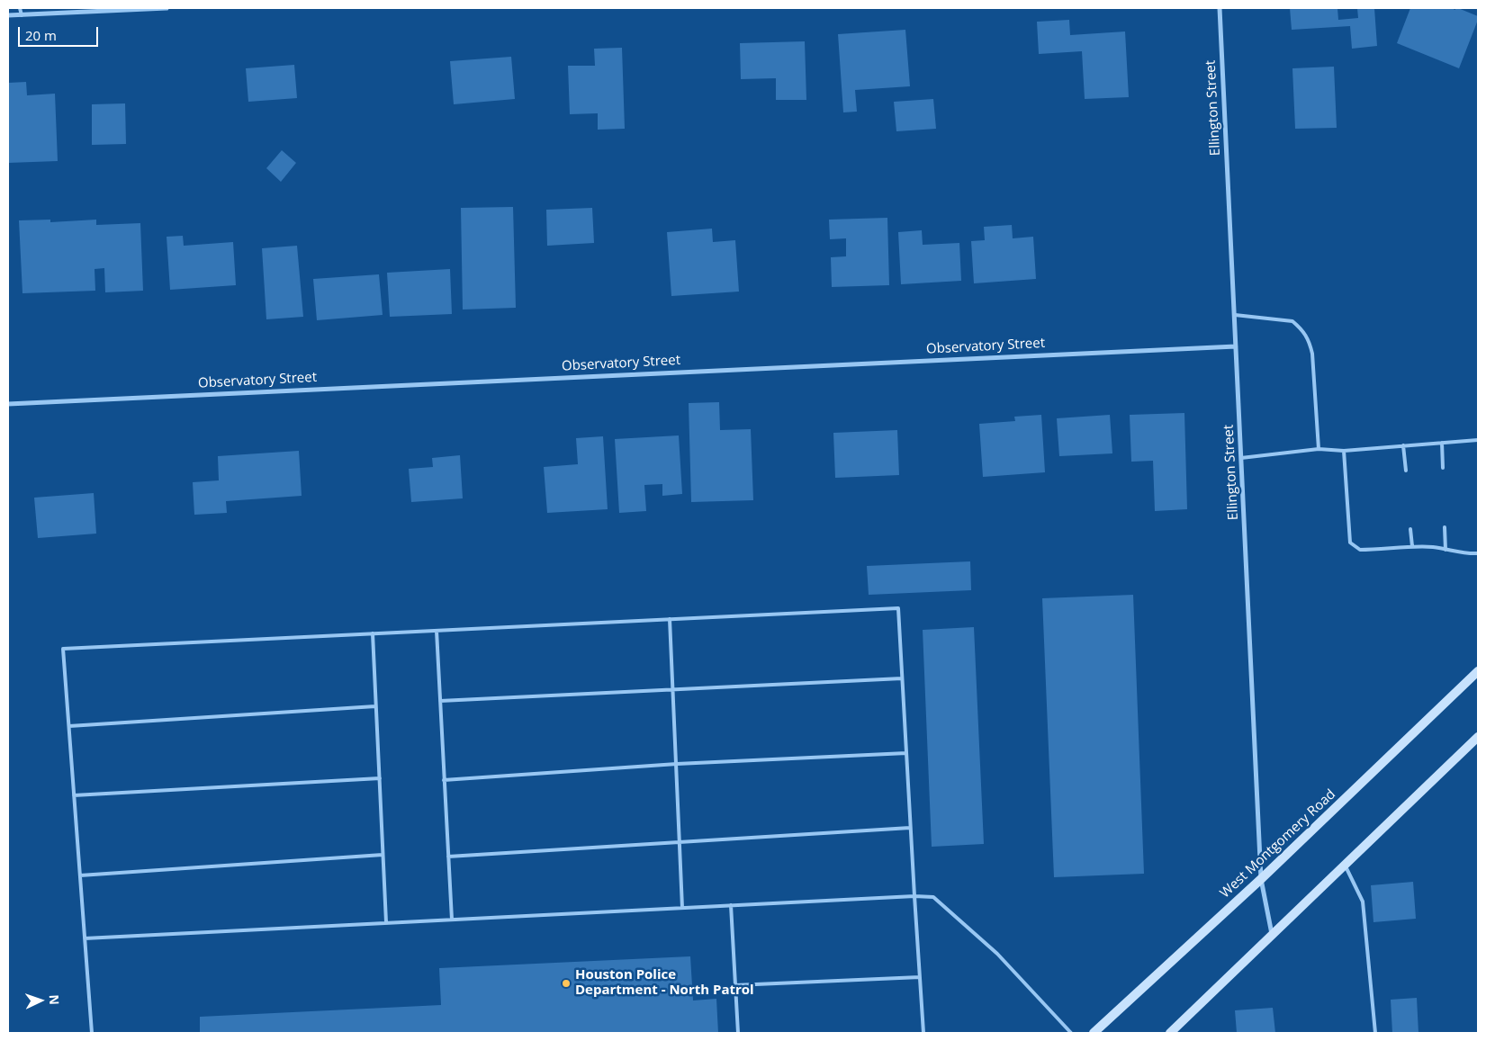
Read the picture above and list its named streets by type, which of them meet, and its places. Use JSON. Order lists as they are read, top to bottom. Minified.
{"streets":{"main road":["West Montgomery Road"],"street":["Ellington Street","Observatory Street"]},"crossings":[["Ellington Street","Observatory Street"],["Ellington Street","West Montgomery Road"]],"places":["Houston Police Department - North Patrol"],"scale_bar":"20 m","north":"right"}
